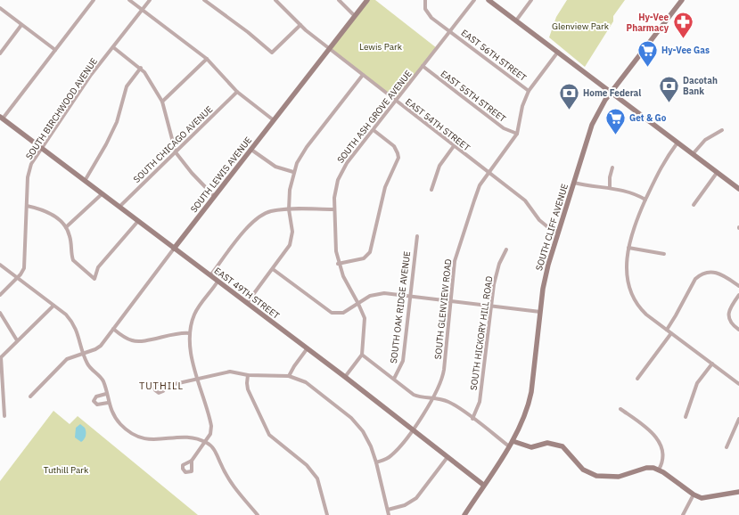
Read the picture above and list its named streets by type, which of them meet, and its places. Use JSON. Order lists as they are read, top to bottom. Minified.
{"streets":{"street":["EAST 56TH STREET","EAST 55TH STREET","SOUTH BIRCHWOOD AVENUE","SOUTH ASH GROVE AVENUE","EAST 54TH STREET","SOUTH CHICAGO AVENUE","SOUTH LEWIS AVENUE","SOUTH CLIFF AVENUE","EAST 49TH STREET","SOUTH OAK RIDGE AVENUE","SOUTH GLENVIEW ROAD","SOUTH HICKORY HILL ROAD"]},"crossings":[["EAST 56TH STREET","SOUTH ASH GROVE AVENUE"],["EAST 56TH STREET","SOUTH GLENVIEW ROAD"],["EAST 55TH STREET","SOUTH ASH GROVE AVENUE"],["EAST 55TH STREET","SOUTH GLENVIEW ROAD"],["SOUTH BIRCHWOOD AVENUE","EAST 49TH STREET"],["SOUTH ASH GROVE AVENUE","EAST 54TH STREET"],["EAST 54TH STREET","SOUTH LEWIS AVENUE"],["EAST 54TH STREET","SOUTH CLIFF AVENUE"],["EAST 54TH STREET","SOUTH GLENVIEW ROAD"],["SOUTH CHICAGO AVENUE","EAST 49TH STREET"],["SOUTH LEWIS AVENUE","EAST 49TH STREET"],["SOUTH CLIFF AVENUE","EAST 49TH STREET"],["EAST 49TH STREET","SOUTH GLENVIEW ROAD"]],"districts":["TUTHILL"],"parks":["Glenview Park","Lewis Park","Tuthill Park"],"places":{"pharmacy":["Hy-Vee Pharmacy"],"supermarket":["Hy-Vee Gas","Get & Go"],"bank":["Dacotah Bank","Home Federal"]}}
